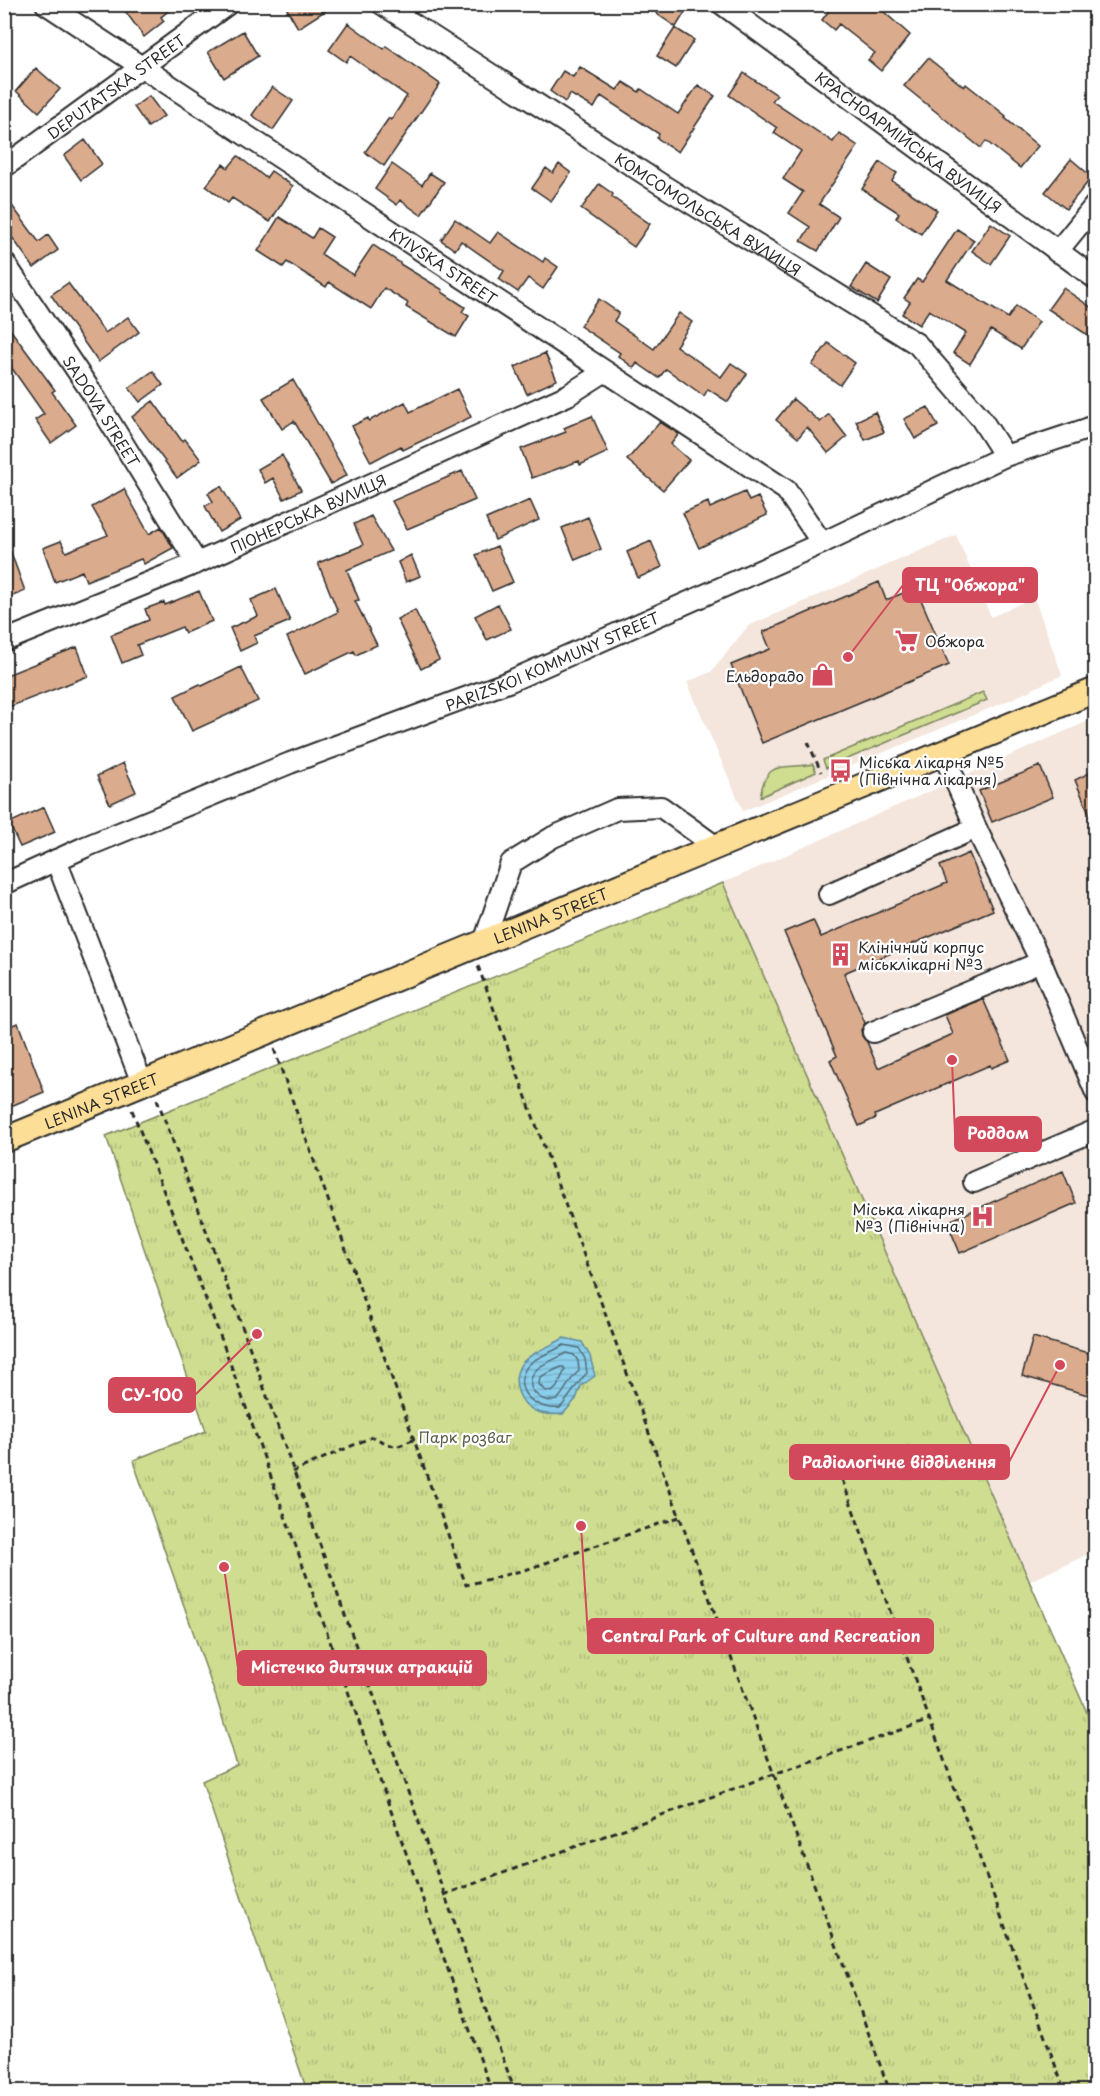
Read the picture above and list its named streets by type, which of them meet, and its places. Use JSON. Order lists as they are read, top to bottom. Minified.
{"streets":{"main road":["LENINA STREET"],"street":["DEPUTATSKA STREET","КРАСНОАРМІЙСЬКА ВУЛИЦЯ","КОМСОМОЛЬСЬКА ВУЛИЦЯ","KYIVSKA STREET","SADOVA STREET","ПІОНЕРСЬКА ВУЛИЦЯ","PARIZSKOI KOMMUNY STREET"]},"crossings":[["DEPUTATSKA STREET","KYIVSKA STREET"],["КОМСОМОЛЬСЬКА ВУЛИЦЯ","PARIZSKOI KOMMUNY STREET"],["KYIVSKA STREET","ПІОНЕРСЬКА ВУЛИЦЯ"],["KYIVSKA STREET","PARIZSKOI KOMMUNY STREET"],["SADOVA STREET","ПІОНЕРСЬКА ВУЛИЦЯ"]],"parks":["Парк розваг"],"places":{"supermarket":["Обжора"],"other":["ТЦ \"Обжора\"","Роддом","СУ-100","Радіологічне відділення","Central Park of Culture and Recreation","Містечко дитячих атракцій"],"shop":["Ельдорадо"],"bus stop":["Міська лікарня №5 (Північна лікарня)"],"building":["Клінічний корпус міськлікарні №3"],"hospital":["Міська лікарня №3 (Північна)"]}}
